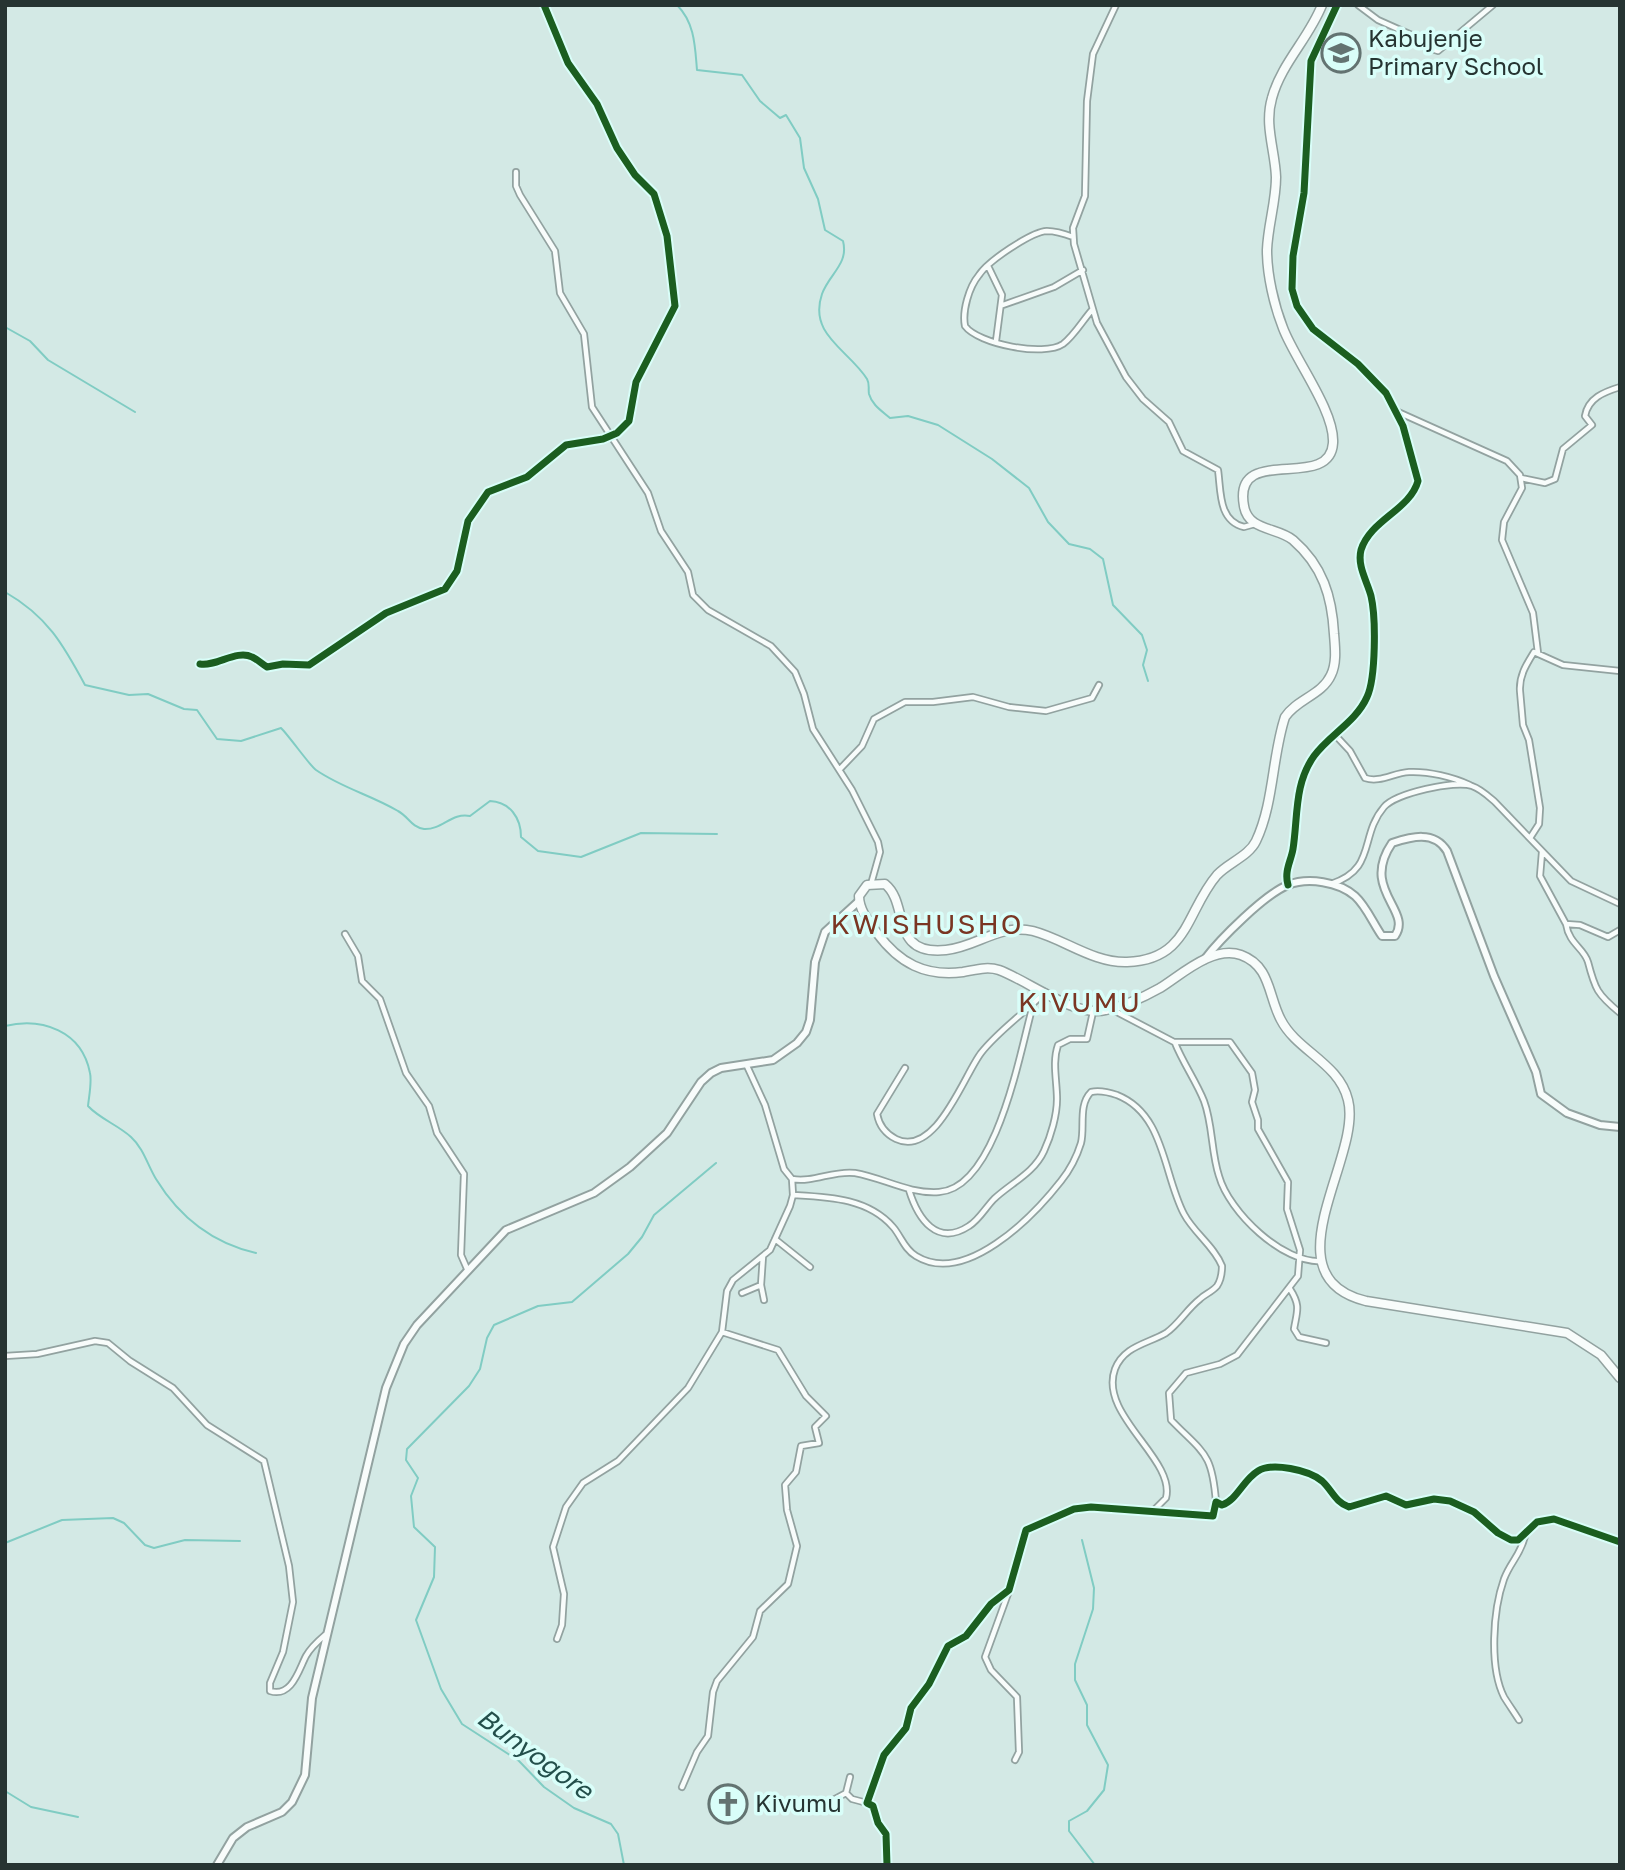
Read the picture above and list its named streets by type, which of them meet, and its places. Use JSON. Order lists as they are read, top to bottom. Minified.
{"districts":["KWISHUSHO","KIVUMU"],"water":["Bunyogore"],"places":{"school or university":["Kabujenje Primary School"],"church":["Kivumu"]}}
